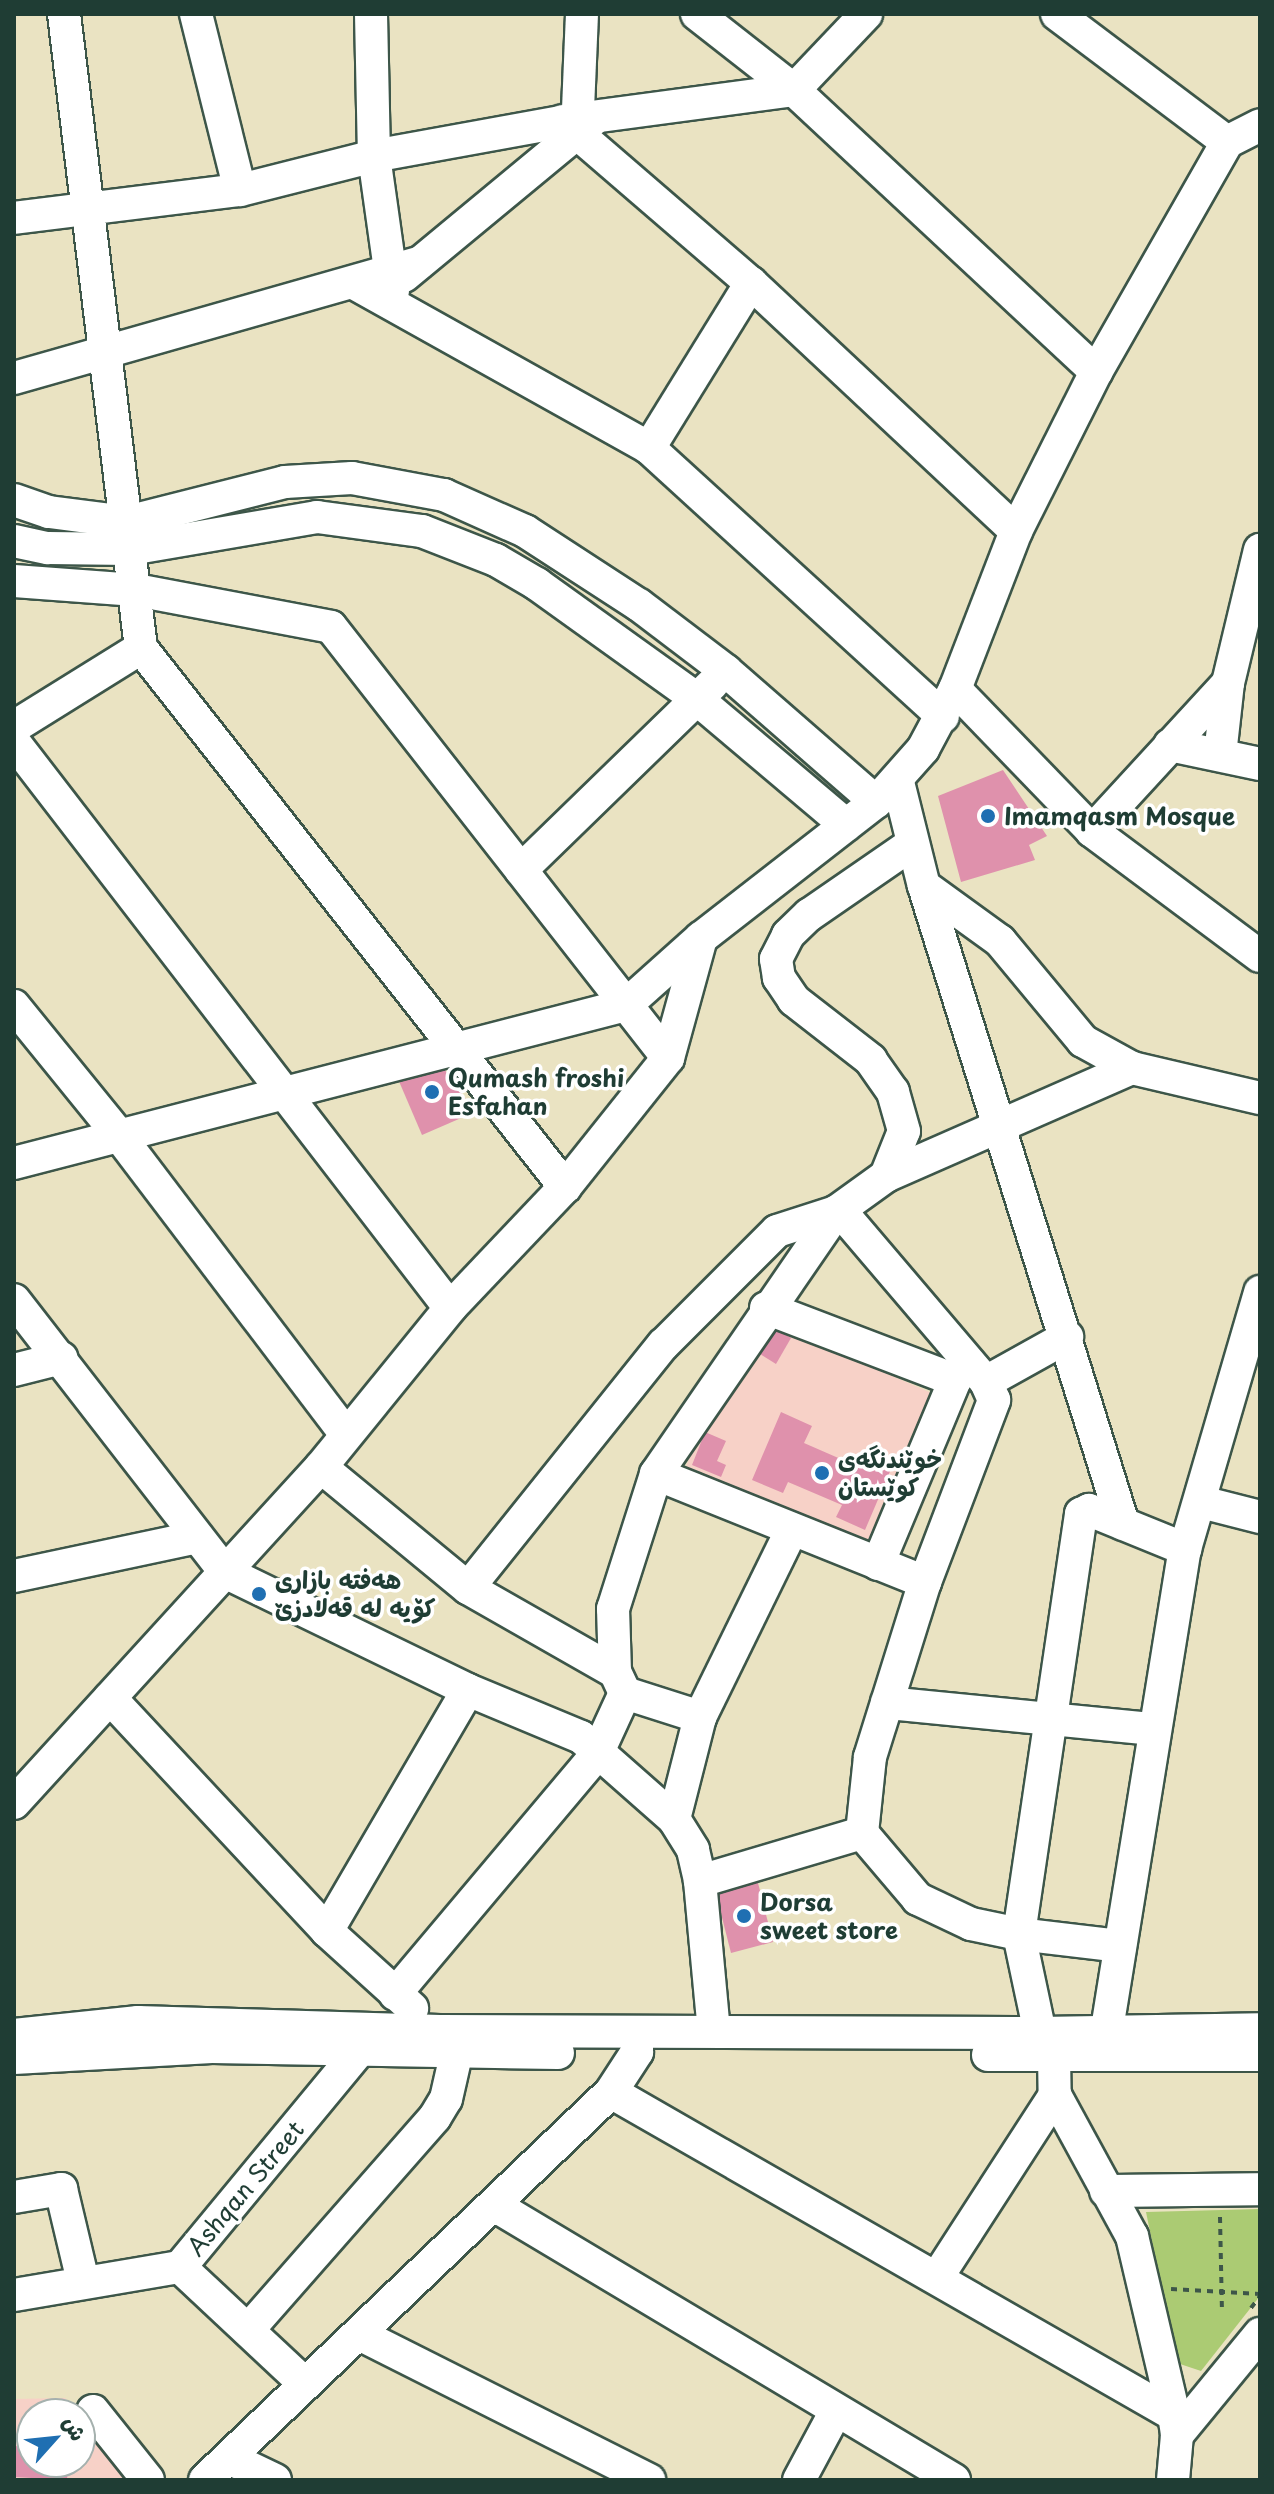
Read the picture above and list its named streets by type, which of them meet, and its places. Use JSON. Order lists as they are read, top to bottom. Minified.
{"streets":{"street":["Ashqan Street"]},"places":["Imamqasm Mosque","Qumash froshi Esfahan","خوێندنگەی کوێستان","هەفتە بازاری کۆیە لە قەلادزێ","Dorsa sweet store"],"north":"top right"}
